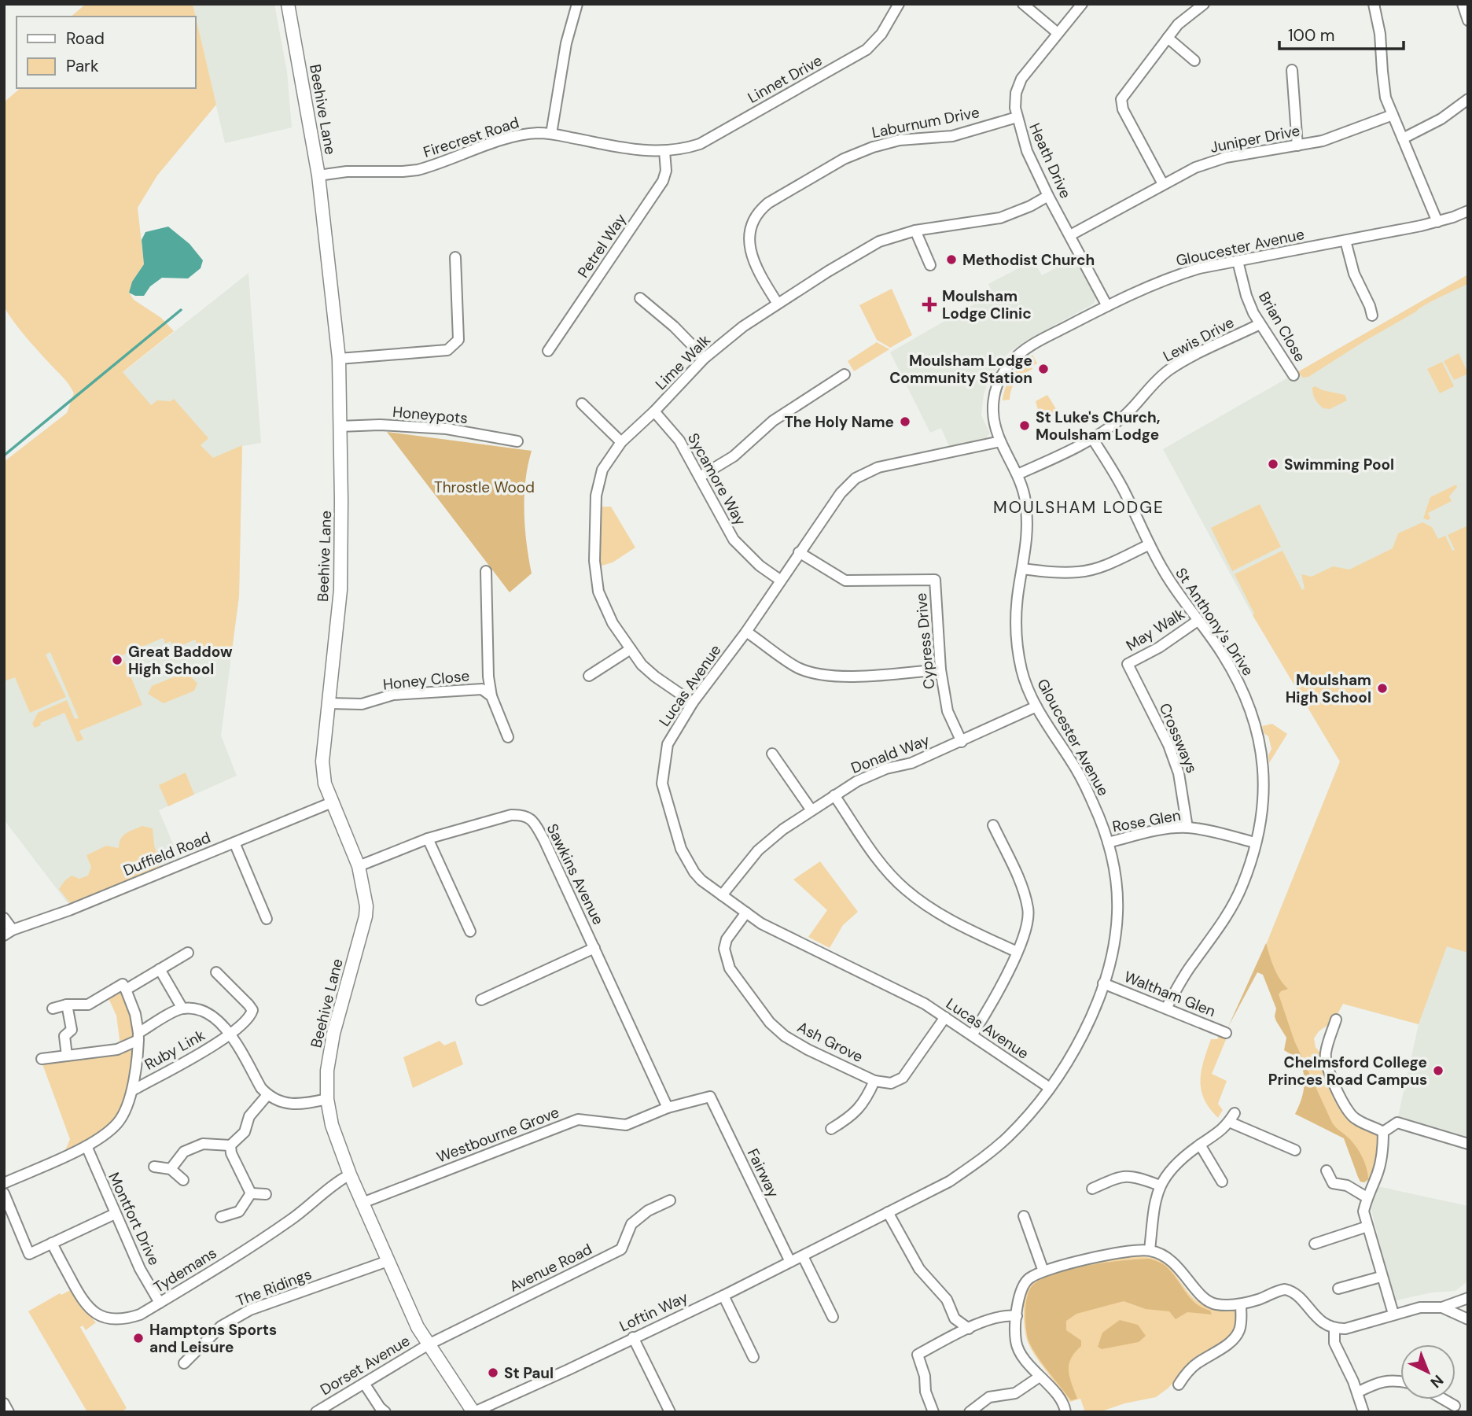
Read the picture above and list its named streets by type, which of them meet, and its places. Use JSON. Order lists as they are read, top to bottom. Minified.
{"streets":{"main road":["Beehive Lane"],"street":["Linnet Drive","Laburnum Drive","Firecrest Road","Juniper Drive","Heath Drive","Petrel Way","Gloucester Avenue","Brian Close","Lewis Drive","Lime Walk","Honeypots","Sycamore Way","St Anthony's Drive","May Walk","Cypress Drive","Honey Close","Lucas Avenue","Crossways","Donald Way","Rose Glen","Duffield Road","Sawkins Avenue","Waltham Glen","Ash Grove","Ruby Link","Westbourne Grove","Fairway","Montfort Drive","Avenue Road","Tydemans","The Ridings","Loftin Way","Dorset Avenue"]},"crossings":[["Linnet Drive","Firecrest Road"],["Linnet Drive","Petrel Way"],["Beehive Lane","Firecrest Road"],["Beehive Lane","Honeypots"],["Beehive Lane","Honey Close"],["Beehive Lane","Duffield Road"],["Beehive Lane","Sawkins Avenue"],["Beehive Lane","Westbourne Grove"],["Beehive Lane","Avenue Road"],["Beehive Lane","Tydemans"],["Beehive Lane","The Ridings"],["Beehive Lane","Loftin Way"],["Beehive Lane","Dorset Avenue"],["Laburnum Drive","Heath Drive"],["Laburnum Drive","Lime Walk"],["Firecrest Road","Petrel Way"],["Juniper Drive","Heath Drive"],["Heath Drive","Gloucester Avenue"],["Heath Drive","Lime Walk"],["Gloucester Avenue","Brian Close"],["Gloucester Avenue","Lewis Drive"],["Gloucester Avenue","Lucas Avenue"],["Gloucester Avenue","Donald Way"],["Gloucester Avenue","Rose Glen"],["Gloucester Avenue","Waltham Glen"],["Gloucester Avenue","Loftin Way"],["Brian Close","Lewis Drive"],["Lewis Drive","St Anthony's Drive"],["Lime Walk","Sycamore Way"],["Lime Walk","Lucas Avenue"],["Sycamore Way","Lucas Avenue"],["St Anthony's Drive","May Walk"],["St Anthony's Drive","Rose Glen"],["St Anthony's Drive","Waltham Glen"],["May Walk","Crossways"],["Cypress Drive","Lucas Avenue"],["Cypress Drive","Donald Way"],["Lucas Avenue","Donald Way"],["Lucas Avenue","Ash Grove"],["Crossways","Rose Glen"],["Sawkins Avenue","Westbourne Grove"],["Westbourne Grove","Fairway"],["Fairway","Loftin Way"],["Montfort Drive","Tydemans"],["Avenue Road","Dorset Avenue"]],"districts":["MOULSHAM LODGE"],"parks":["Throstle Wood"],"places":{"other":["Methodist Church","Moulsham Lodge Community Station","The Holy Name","St Luke's Church, Moulsham Lodge","Swimming Pool","Great Baddow High School","Moulsham High School","Chelmsford College Princes Road Campus","Hamptons Sports and Leisure","St Paul"],"health":["Moulsham Lodge Clinic"]},"legend":["Road","Park"],"scale_bar":"100 m","north":"bottom right"}
